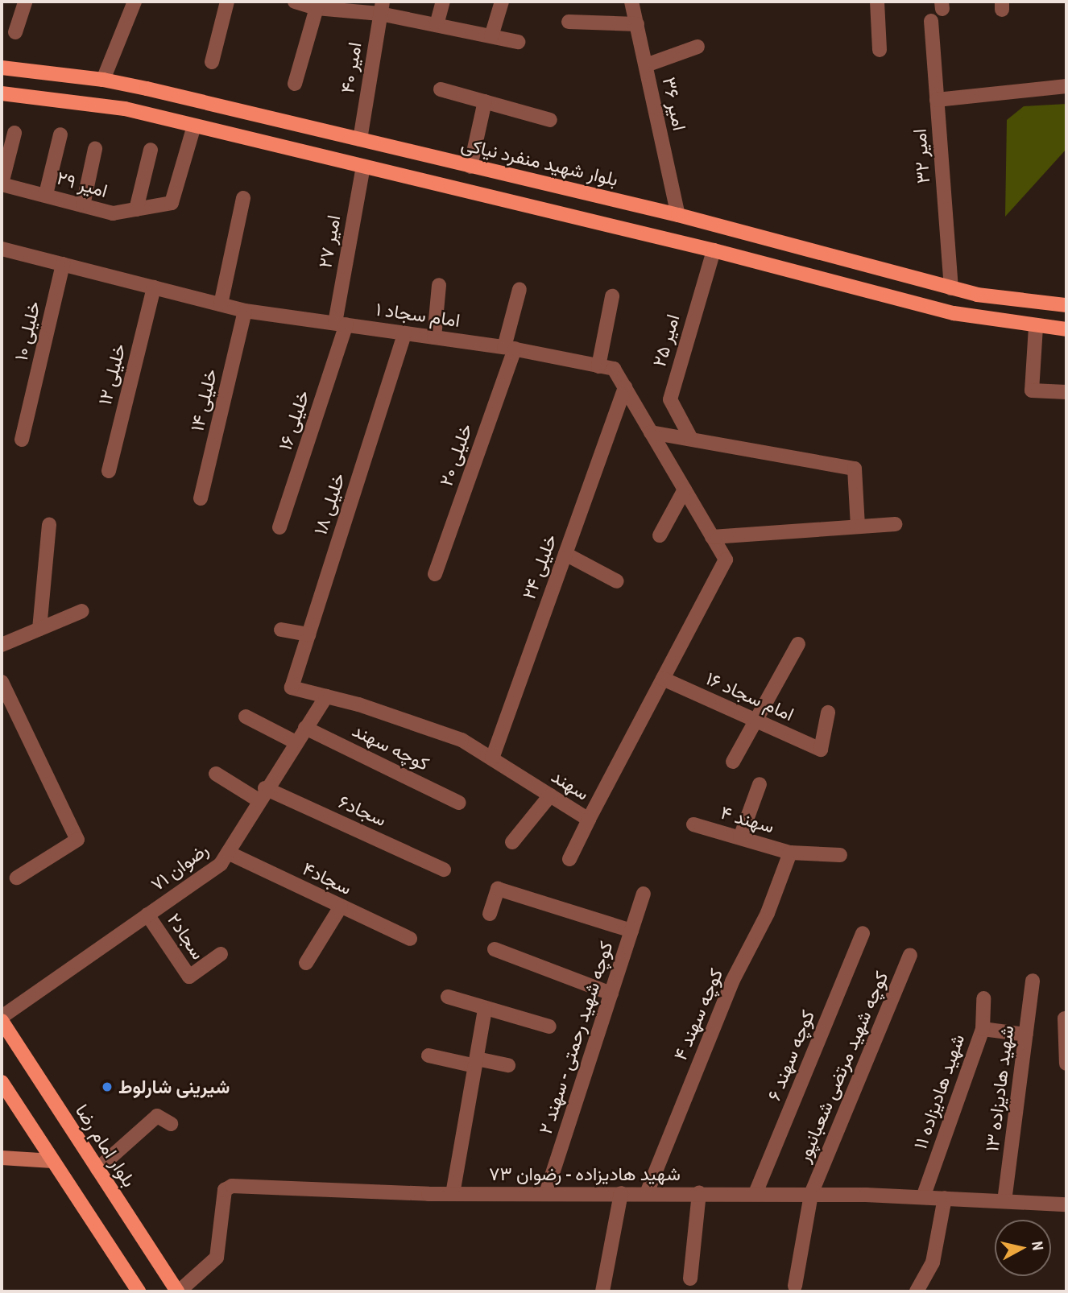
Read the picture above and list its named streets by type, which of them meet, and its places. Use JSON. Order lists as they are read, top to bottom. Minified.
{"streets":{"main road":["بلوار شهید منفرد نیاکی","بلوار امام رضا"],"street":["امیر ۴۰","امیر ۳۶","امیر ۳۲","امیر ۲۹","امیر ۲۷","امام سجاد ۱","خلیلی ۱۰","امیر ۲۵","خلیلی ۱۲","خلیلی ۱۴","خلیلی ۱۶","خلیلی ۲۰","خلیلی ۱۸","خلیلی ۲۴","امام سجاد ۱۶","كوچه سهند","سهند","سجاد۶","سهند ۴","رضوان ۷۱","سجاد۴","سجاد۲","کوچه سهند ۴","کوچه شهید رحمتی - سهند ۲","کوچه سهند ۶","کوچه شهید مرتضی شعبانپور","شهید هادیزاده ۱۳","شهید هادیزاده ۱۱","شهید هادیزاده - رضوان ۷۳"]},"crossings":[["امیر ۴۰","بلوار شهید منفرد نیاکی"],["امیر ۳۶","بلوار شهید منفرد نیاکی"],["امیر ۳۲","بلوار شهید منفرد نیاکی"],["امیر ۲۷","امام سجاد ۱"],["امیر ۲۷","خلیلی ۱۶"],["امام سجاد ۱","خلیلی ۱۰"],["امام سجاد ۱","خلیلی ۱۲"],["امام سجاد ۱","خلیلی ۱۴"],["امام سجاد ۱","خلیلی ۱۶"],["امام سجاد ۱","خلیلی ۲۰"],["امام سجاد ۱","خلیلی ۱۸"],["امام سجاد ۱","خلیلی ۲۴"],["امام سجاد ۱","سهند"],["خلیلی ۱۸","سهند"],["خلیلی ۲۴","سهند"],["امام سجاد ۱۶","سهند"],["كوچه سهند","رضوان ۷۱"],["سهند","رضوان ۷۱"],["سجاد۶","رضوان ۷۱"],["سهند ۴","کوچه سهند ۴"],["رضوان ۷۱","سجاد۴"],["رضوان ۷۱","سجاد۲"],["کوچه سهند ۴","شهید هادیزاده - رضوان ۷۳"],["کوچه شهید رحمتی - سهند ۲","شهید هادیزاده - رضوان ۷۳"],["کوچه سهند ۶","شهید هادیزاده - رضوان ۷۳"],["کوچه شهید مرتضی شعبانپور","شهید هادیزاده - رضوان ۷۳"],["شهید هادیزاده ۱۳","شهید هادیزاده - رضوان ۷۳"],["شهید هادیزاده ۱۱","شهید هادیزاده - رضوان ۷۳"],["بلوار امام رضا","شهید هادیزاده - رضوان ۷۳"]],"places":["شیرینی شارلوط"],"north":"right"}
